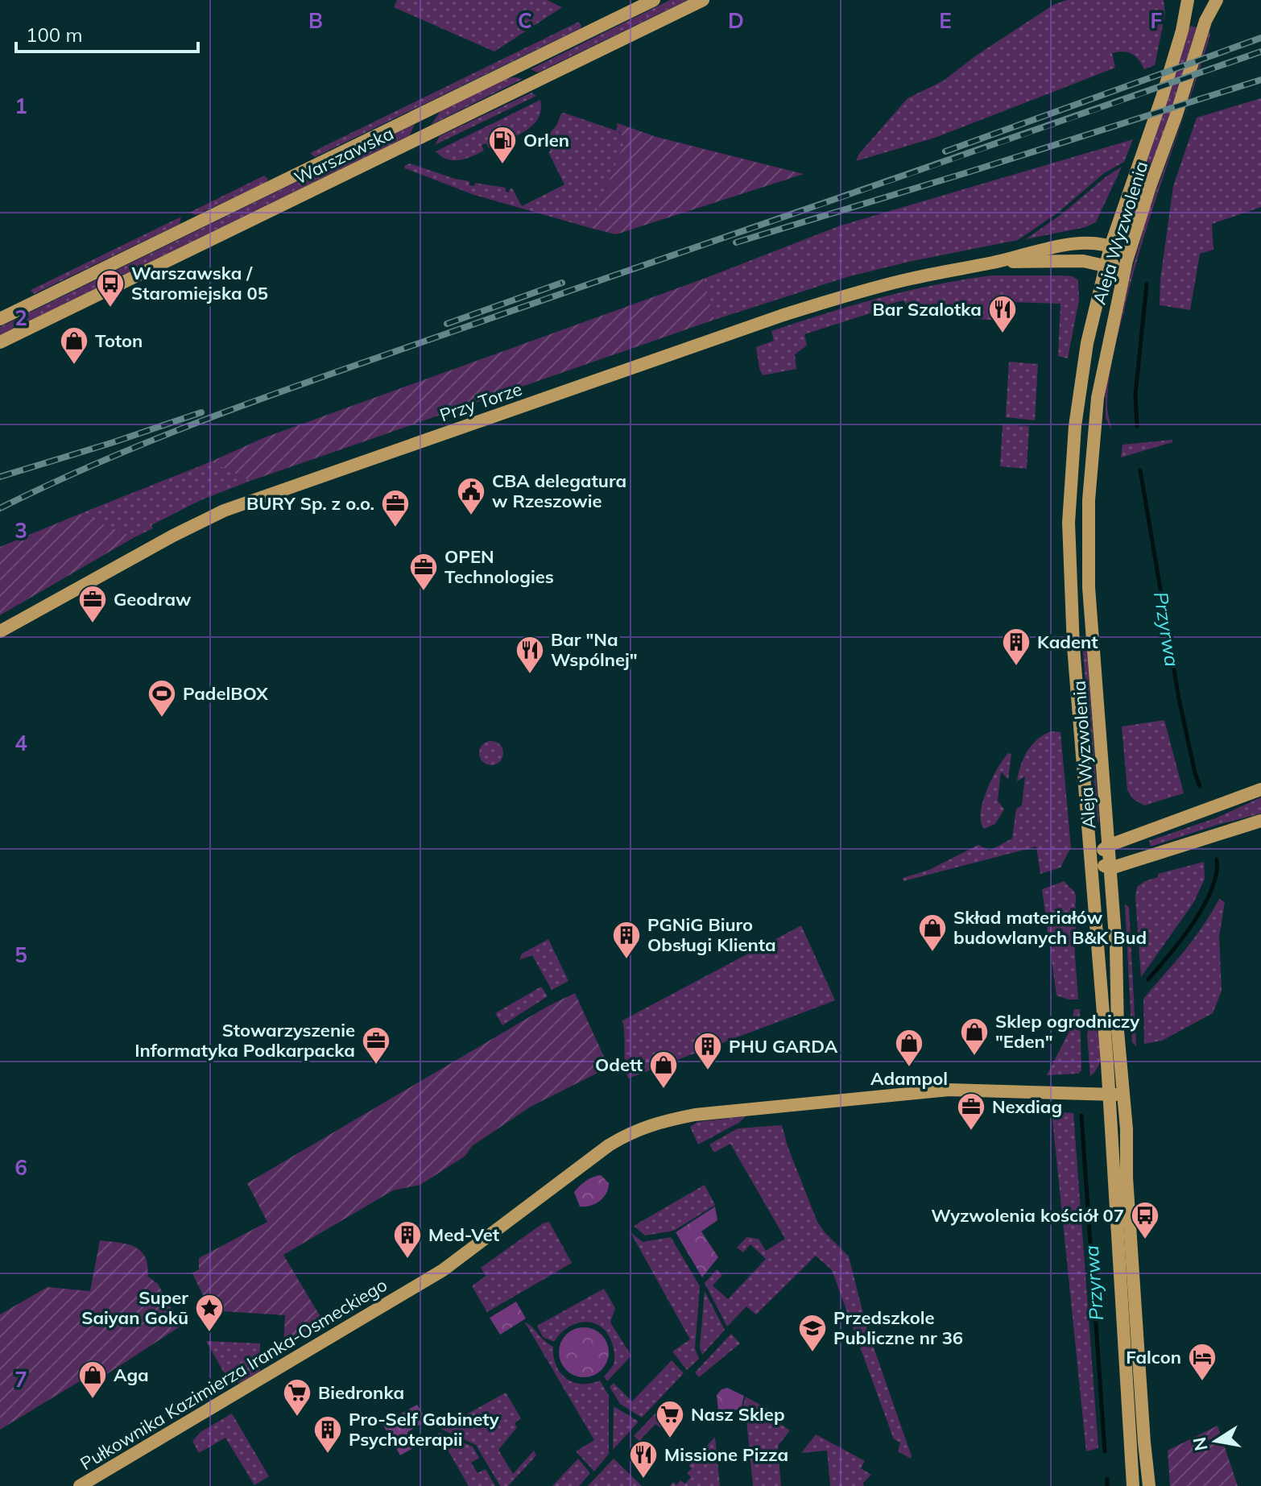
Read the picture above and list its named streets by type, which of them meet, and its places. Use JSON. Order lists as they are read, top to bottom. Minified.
{"streets":{"main road":["Warszawska","Aleja Wyzwolenia","Przy Torze","Pułkownika Kazimierza Iranka-Osmeckiego"]},"crossings":[["Aleja Wyzwolenia","Przy Torze"],["Aleja Wyzwolenia","Pułkownika Kazimierza Iranka-Osmeckiego"]],"water":["Przyrwa"],"places":{"fuel station":["Orlen"],"bus stop":["Warszawska / Staromiejska 05","Wyzwolenia kościół 07"],"restaurant":["Bar Szalotka","Bar \"Na Wspólnej\"","Missione Pizza"],"shop":["Toton","Skład materiałów budowlanych B&K Bud","Sklep ogrodniczy \"Eden\"","Adampol","Odett","Aga"],"public building":["CBA delegatura w Rzeszowie"],"office":["BURY Sp. z o.o.","OPEN Technologies","Geodraw","Stowarzyszenie Informatyka Podkarpacka","Nexdiag"],"building":["Kadent","PGNiG Biuro Obsługi Klienta","PHU GARDA","Med-Vet","Pro-Self Gabinety Psychoterapii"],"sports":["PadelBOX"],"place":["Super Saiyan Gokū"],"school or university":["Przedszkole Publiczne nr 36"],"hotel":["Falcon"],"supermarket":["Biedronka","Nasz Sklep"]},"scale_bar":"100 m","north":"left","grid":{"columns":["B","C","D","E","F"],"rows":["1","2","3","4","5","6","7"]}}
